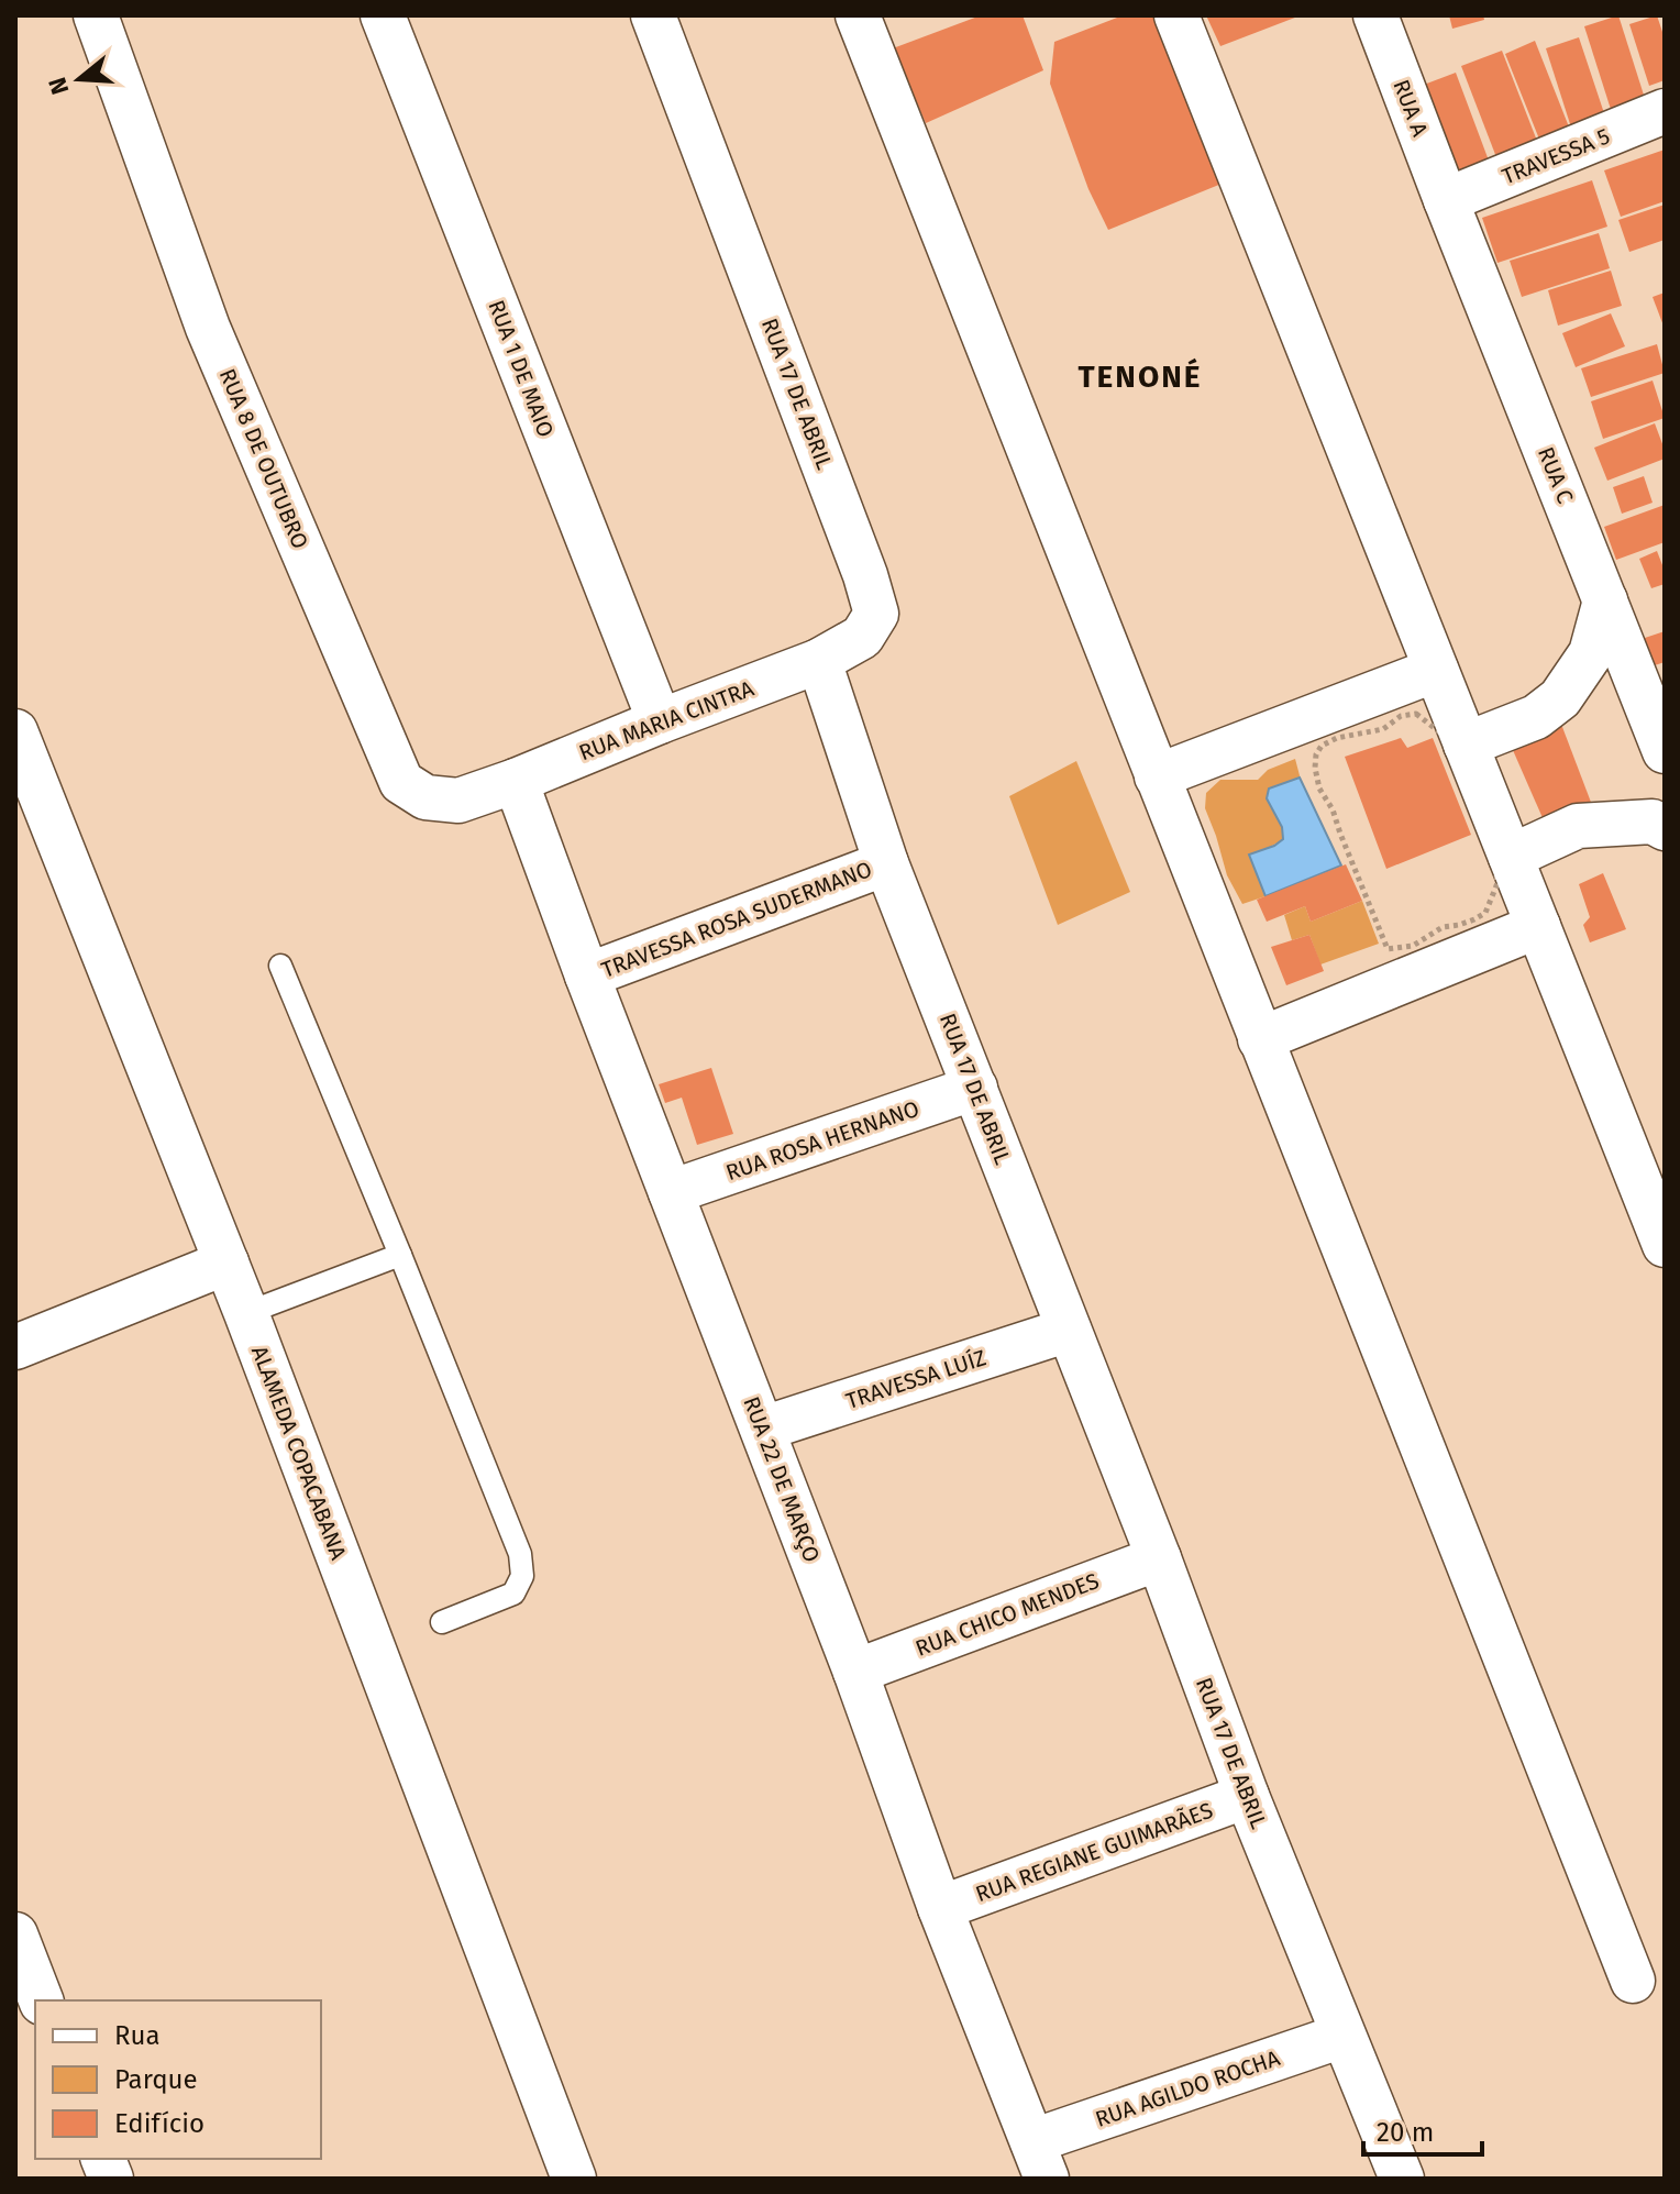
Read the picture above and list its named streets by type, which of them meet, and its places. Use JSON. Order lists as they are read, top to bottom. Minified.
{"streets":{"street":["RUA A","TRAVESSA 5","RUA 1 DE MAIO","RUA 17 DE ABRIL","RUA 8 DE OUTUBRO","RUA C","RUA MARIA CINTRA","TRAVESSA ROSA SUDERMANO","RUA ROSA HERNANO","TRAVESSA LUÍZ","ALAMEDA COPACABANA","RUA 22 DE MARÇO","RUA CHICO MENDES","RUA REGIANE GUIMARÃES","RUA AGILDO ROCHA"]},"crossings":[["RUA A","TRAVESSA 5"],["RUA A","RUA C"],["TRAVESSA 5","RUA C"],["RUA 1 DE MAIO","RUA MARIA CINTRA"],["RUA 17 DE ABRIL","RUA MARIA CINTRA"],["RUA 17 DE ABRIL","TRAVESSA ROSA SUDERMANO"],["RUA 17 DE ABRIL","RUA ROSA HERNANO"],["RUA 17 DE ABRIL","TRAVESSA LUÍZ"],["RUA 17 DE ABRIL","RUA CHICO MENDES"],["RUA 17 DE ABRIL","RUA REGIANE GUIMARÃES"],["RUA 17 DE ABRIL","RUA AGILDO ROCHA"],["RUA 8 DE OUTUBRO","RUA MARIA CINTRA"],["RUA 8 DE OUTUBRO","RUA 22 DE MARÇO"],["RUA MARIA CINTRA","RUA 22 DE MARÇO"],["TRAVESSA ROSA SUDERMANO","RUA 22 DE MARÇO"],["RUA ROSA HERNANO","RUA 22 DE MARÇO"],["TRAVESSA LUÍZ","RUA 22 DE MARÇO"],["RUA 22 DE MARÇO","RUA CHICO MENDES"],["RUA 22 DE MARÇO","RUA REGIANE GUIMARÃES"],["RUA 22 DE MARÇO","RUA AGILDO ROCHA"]],"districts":["TENONÉ"],"legend":["Rua","Parque","Edifício"],"scale_bar":"20 m","north":"left"}
